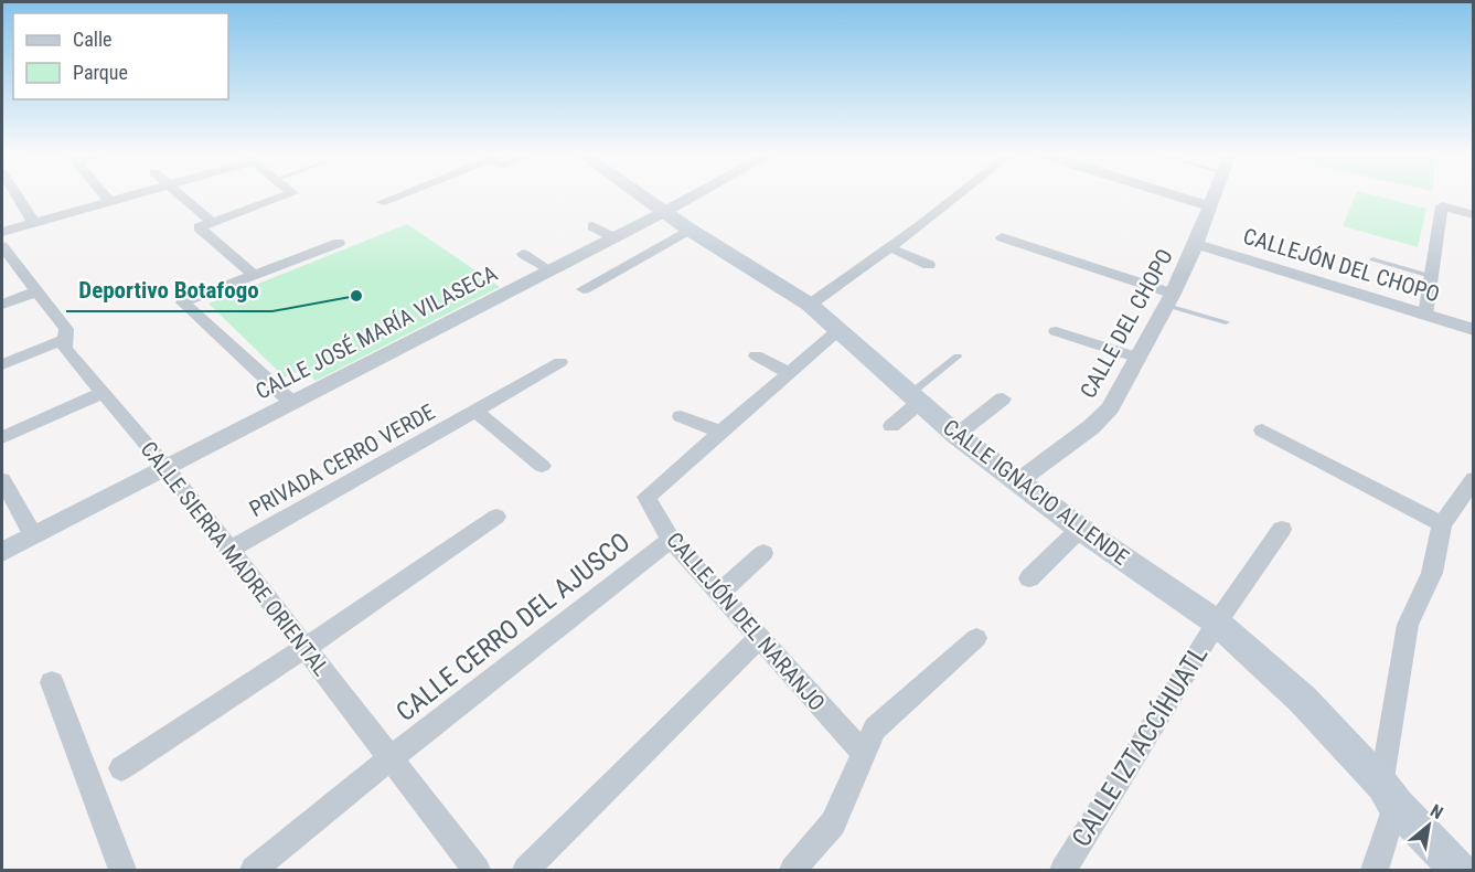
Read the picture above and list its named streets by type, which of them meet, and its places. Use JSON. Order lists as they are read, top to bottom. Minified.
{"streets":{"main road":["CALLE IGNACIO ALLENDE"],"street":["CALLEJÓN DEL CHOPO","CALLE DEL CHOPO","CALLE JOSÉ MARÍA VILASECA","PRIVADA CERRO VERDE","CALLE SIERRA MADRE ORIENTAL","CALLEJÓN DEL NARANJO","CALLE CERRO DEL AJUSCO","CALLE IZTACCÍHUATL"]},"crossings":[["CALLEJÓN DEL CHOPO","CALLE DEL CHOPO"],["CALLE DEL CHOPO","CALLE IGNACIO ALLENDE"],["CALLE JOSÉ MARÍA VILASECA","CALLE IGNACIO ALLENDE"],["CALLE JOSÉ MARÍA VILASECA","CALLE SIERRA MADRE ORIENTAL"],["PRIVADA CERRO VERDE","CALLE SIERRA MADRE ORIENTAL"],["CALLE IGNACIO ALLENDE","CALLEJÓN DEL NARANJO"],["CALLE IGNACIO ALLENDE","CALLE IZTACCÍHUATL"],["CALLE SIERRA MADRE ORIENTAL","CALLE CERRO DEL AJUSCO"],["CALLEJÓN DEL NARANJO","CALLE CERRO DEL AJUSCO"]],"places":["Deportivo Botafogo"],"legend":["Calle","Parque"],"north":"top right"}
